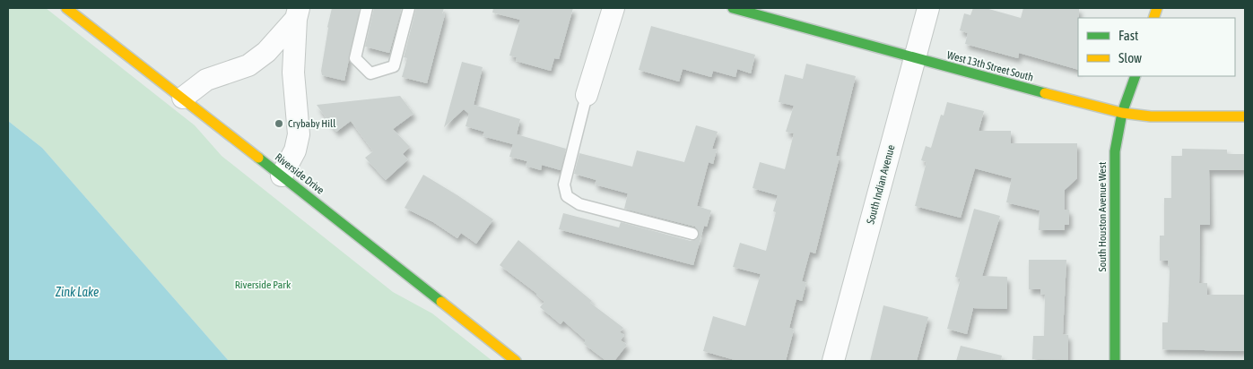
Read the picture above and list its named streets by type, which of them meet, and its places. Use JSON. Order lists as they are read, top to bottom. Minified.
{"streets":{"street":["West 13th Street South","Riverside Drive","South Indian Avenue","South Houston Avenue West"]},"crossings":[["West 13th Street South","South Indian Avenue"],["West 13th Street South","South Houston Avenue West"]],"water":["Zink Lake"],"parks":["Riverside Park"],"places":["Crybaby Hill"],"legend":["Fast","Slow"]}
